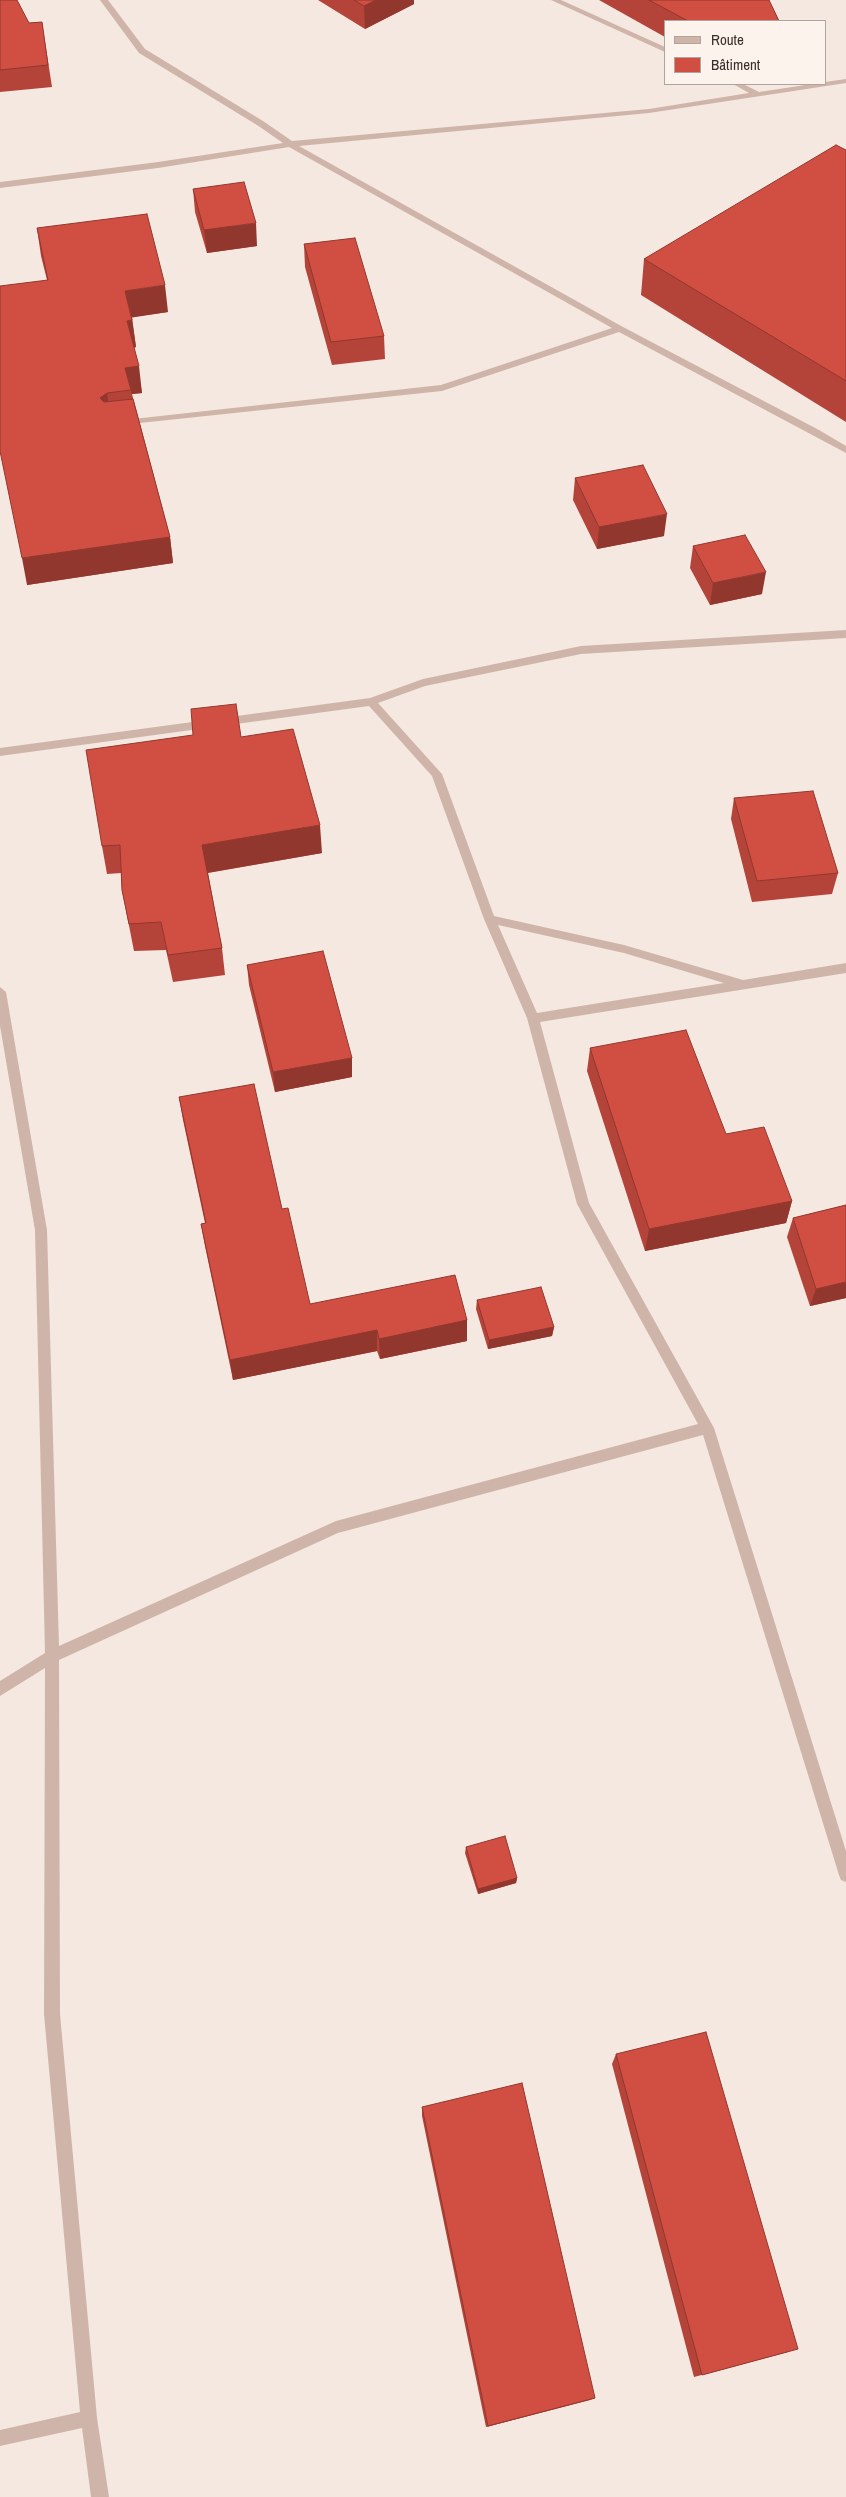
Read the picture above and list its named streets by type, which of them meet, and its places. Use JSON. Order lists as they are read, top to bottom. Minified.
{"legend":["Route","Bâtiment"]}
